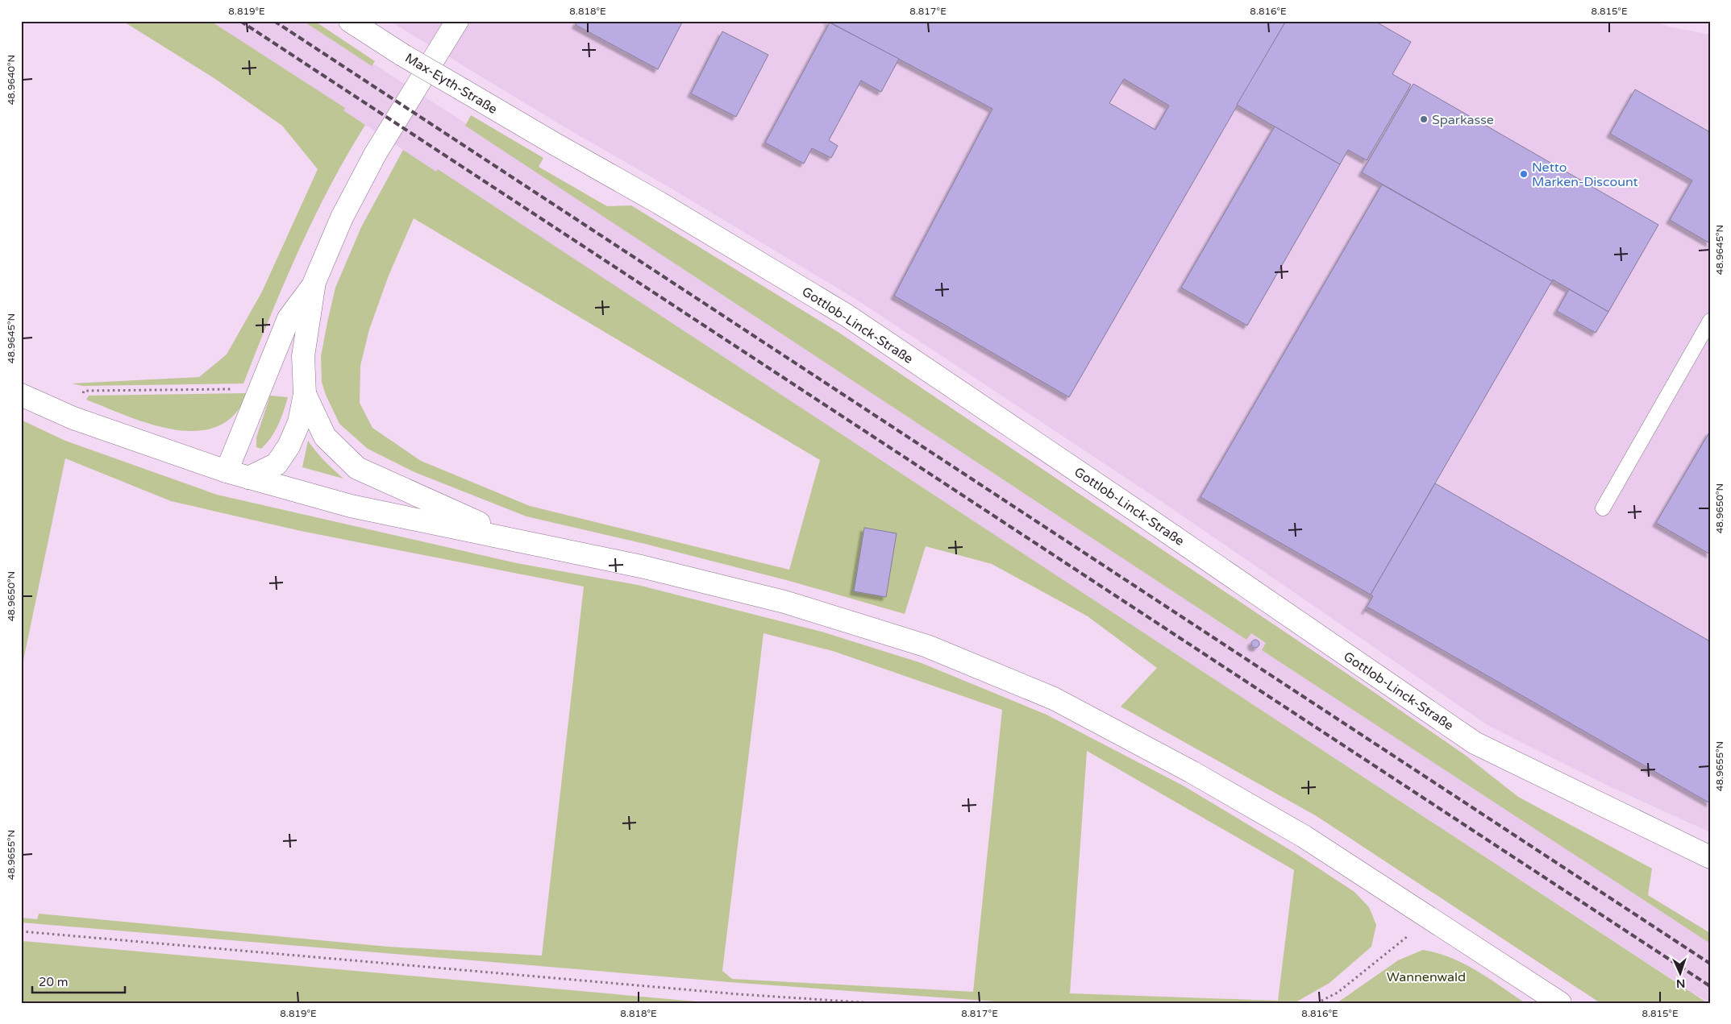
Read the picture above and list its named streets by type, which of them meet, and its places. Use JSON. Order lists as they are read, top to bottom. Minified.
{"streets":{"street":["Max-Eyth-Straße","Gottlob-Linck-Straße"]},"crossings":[["Max-Eyth-Straße","Gottlob-Linck-Straße"]],"parks":["Wannenwald"],"places":["Sparkasse","Netto Marken-Discount"],"scale_bar":"20 m","north":"bottom","coordinates":["8.819°E","8.818°E","8.817°E","8.816°E","8.815°E","48.9640°N","48.9645°N","48.9650°N","48.9655°N"]}
